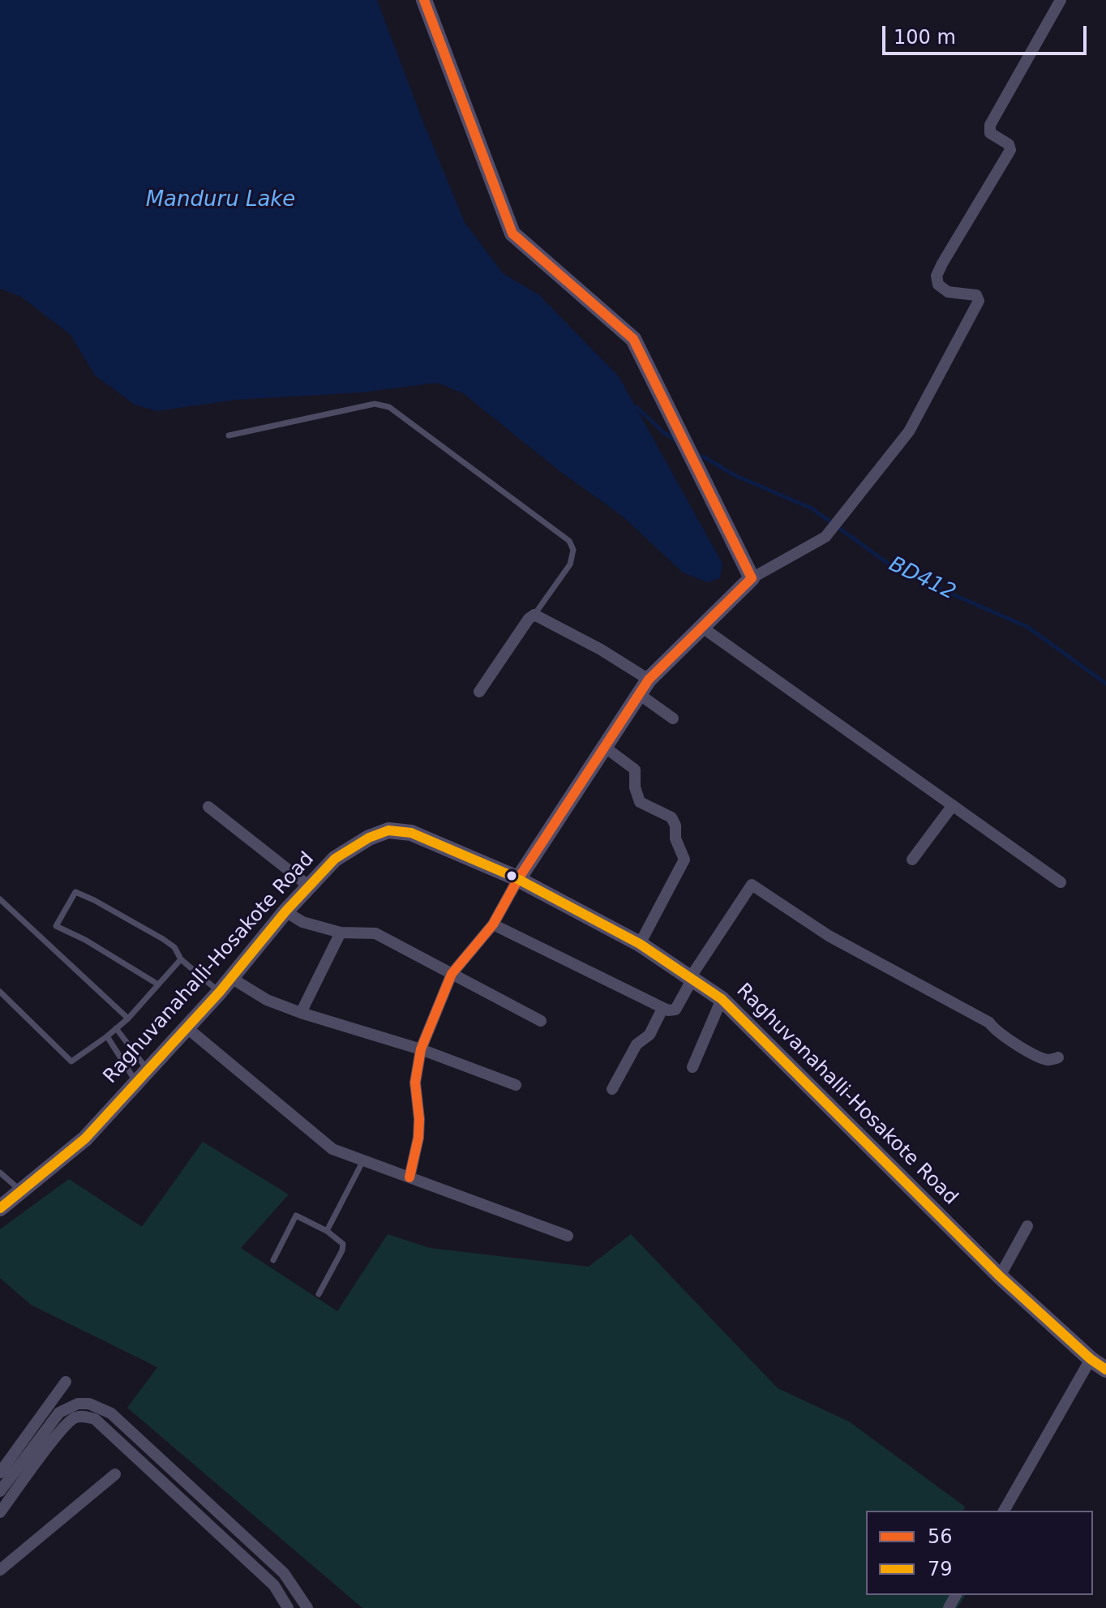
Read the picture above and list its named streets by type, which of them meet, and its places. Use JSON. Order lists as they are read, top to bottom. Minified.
{"streets":{"main road":["Raghuvanahalli-Hosakote Road"]},"water":["Manduru Lake","BD412"],"lines":["transit line 56","transit line 79"],"legend":["56","79"],"scale_bar":"100 m"}
